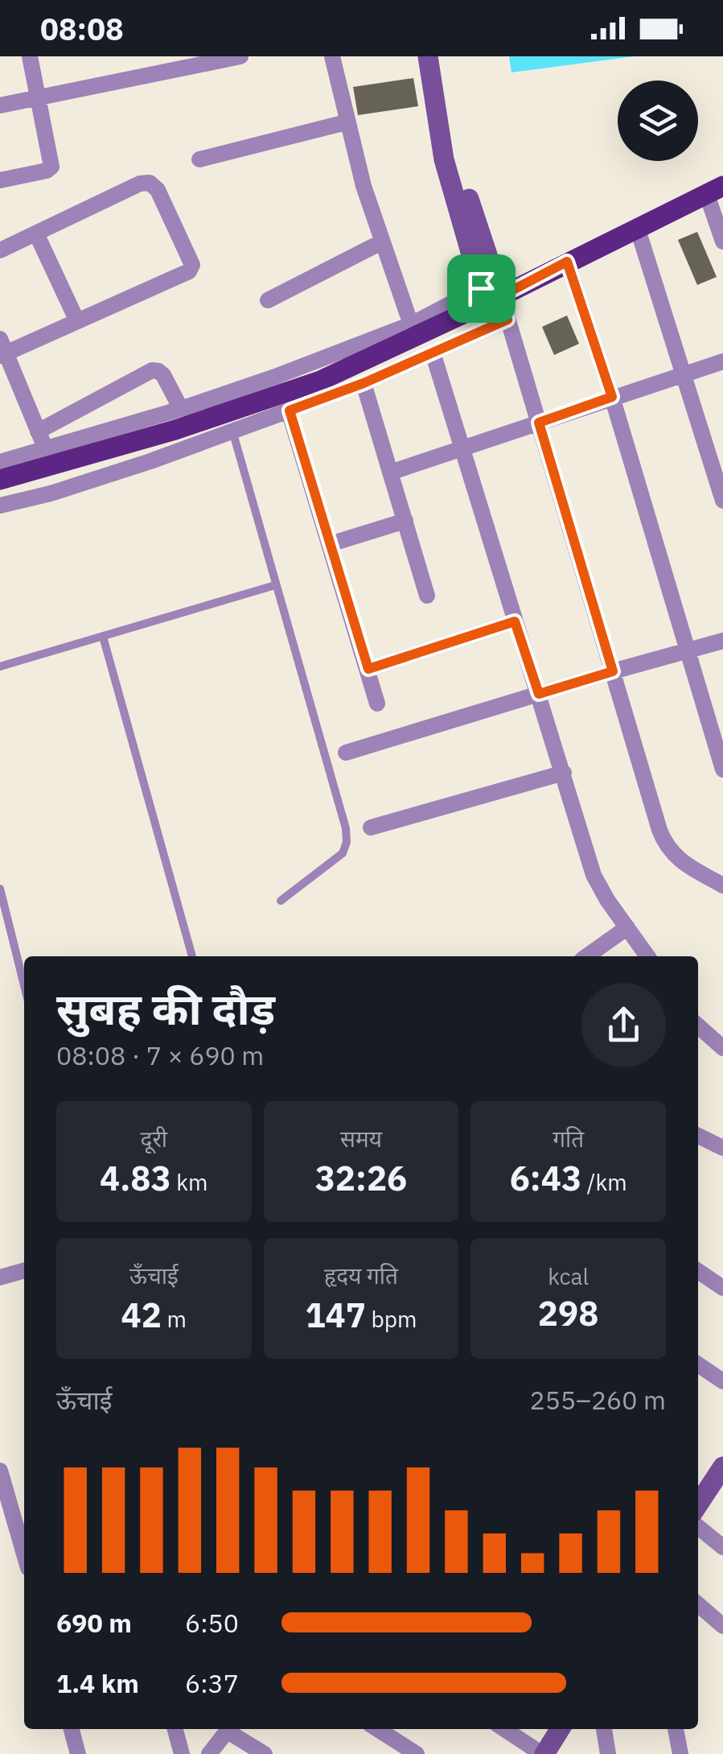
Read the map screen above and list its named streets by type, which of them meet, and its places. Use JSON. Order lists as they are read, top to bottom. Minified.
{"page":{"status":"08:08","heading":["सुबह की दौड़","08:08 · 7 × 690 m"],"stats":[["दूरी","4.83 km"],["समय","32:26"],["गति","6:43 /km"],["ऊँचाई","42 m"],["हृदय गति","147 bpm"],["kcal","298"]],"chart":["ऊँचाई","255–260 m"],"list":[{"name":"690 m","note":"6:50"},{"name":"1.4 km","note":"6:37"}]}}
